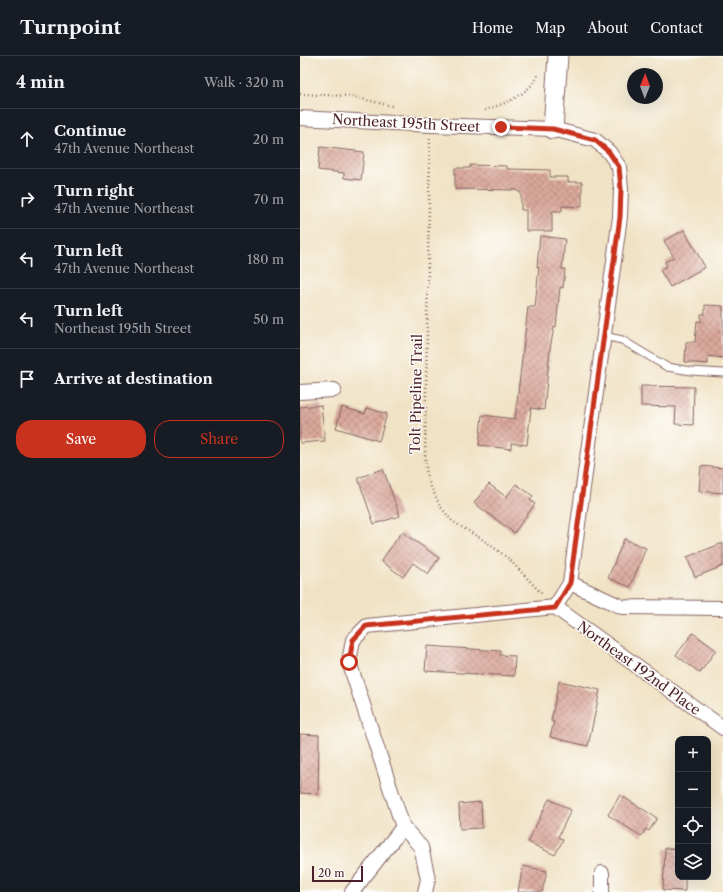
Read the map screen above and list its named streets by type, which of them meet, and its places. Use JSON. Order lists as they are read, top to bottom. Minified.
{"streets":{"street":["Northeast 195th Street","Northeast 192nd Place"],"path":["Tolt Pipeline Trail"]},"crossings":[["Northeast 195th Street","Tolt Pipeline Trail"],["Tolt Pipeline Trail","Northeast 192nd Place"]],"scale_bar":"20 m","north":"top","page":{"header":"Turnpoint","nav":["Home","Map","About","Contact"],"heading":["4 min","Walk · 320 m"],"list":[["Continue","47th Avenue Northeast","20 m"],["Turn right","47th Avenue Northeast","70 m"],["Turn left","47th Avenue Northeast","180 m"],["Turn left","Northeast 195th Street","50 m"],"Arrive at destination"],"buttons":["Save","Share"],"map_buttons":["+","−"],"scale":"20 m"}}
